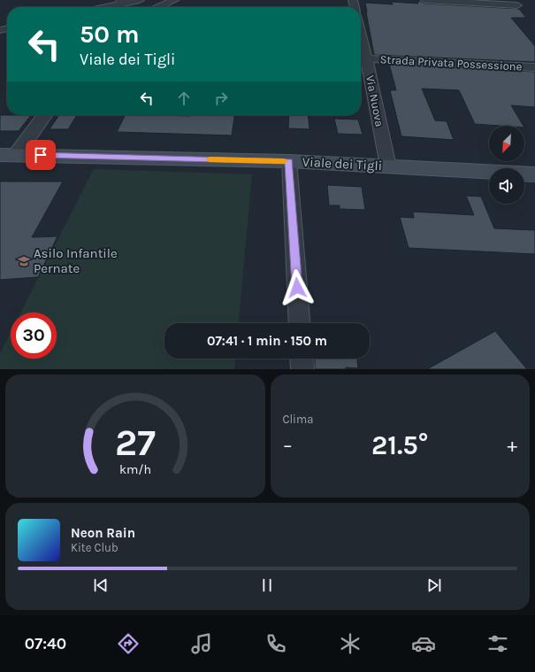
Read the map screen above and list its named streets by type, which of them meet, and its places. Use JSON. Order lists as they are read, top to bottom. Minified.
{"streets":{"main road":["Viale dei Tigli"],"street":["Strada Privata Possessione","Via Nuova"]},"crossings":[["Strada Privata Possessione","Via Nuova"],["Via Nuova","Viale dei Tigli"]],"places":{"school or university":["Asilo Infantile Pernate"]},"north":"bottom left","page":{"turn":["50 m","Viale dei Tigli"],"limit":"30","trip":"07:41 · 1 min · 150 m","tile":"Clima","heat":["−","21.5°","+"],"song":["Neon Rain","Kite Club"],"tabs":"07:40","gauge":["27","km/h"]}}
